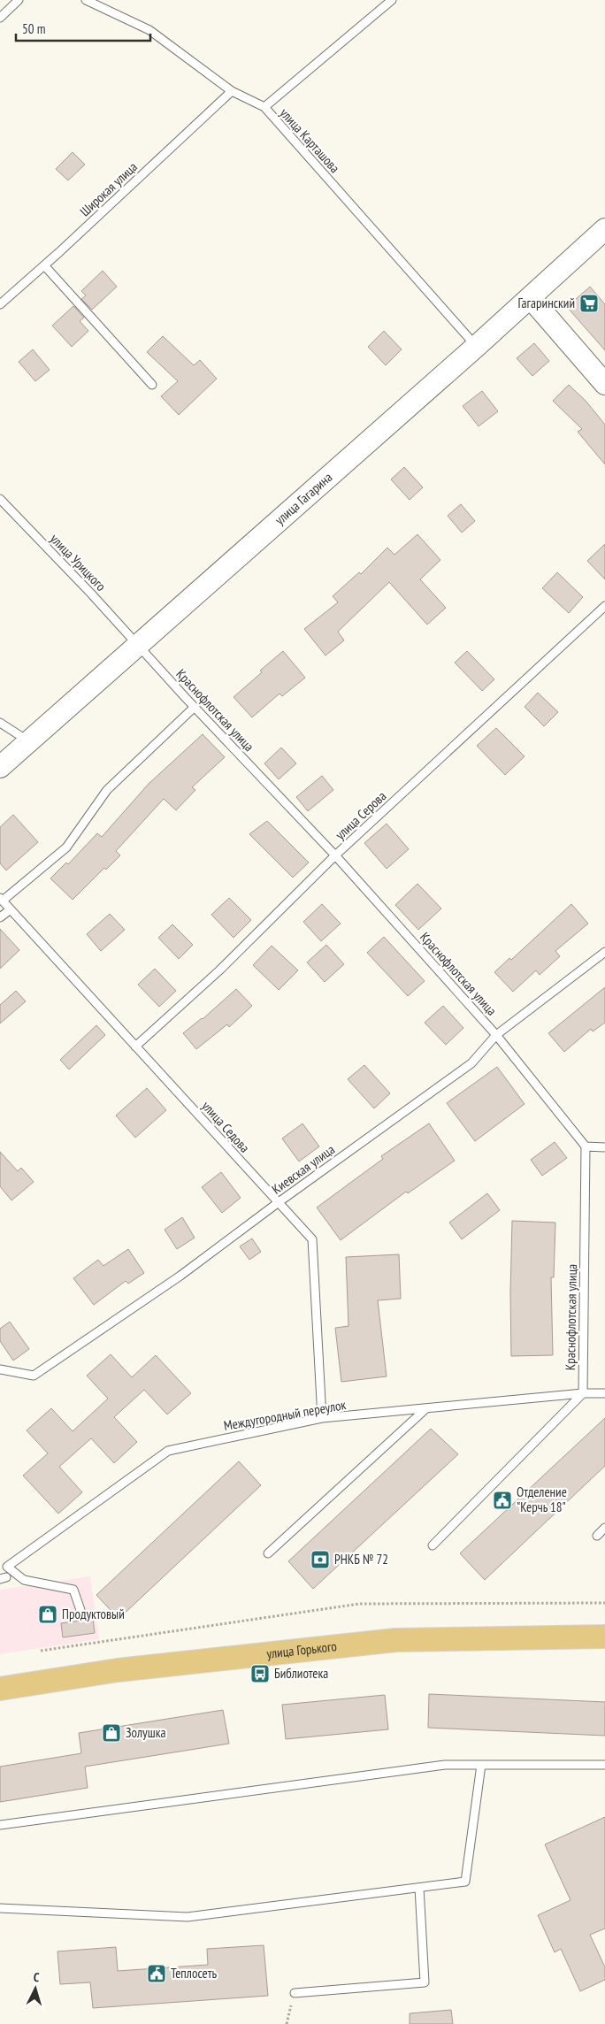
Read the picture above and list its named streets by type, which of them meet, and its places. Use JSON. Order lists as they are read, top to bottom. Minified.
{"streets":{"main road":["улица Гагарина","улица Горького"],"lane":["улица Карташова","Широкая улица","улица Урицкого","Краснофлотская улица","улица Серова","улица Седова","Киевская улица","Междугородный переулок"]},"crossings":[["улица Карташова","Широкая улица"],["улица Карташова","улица Гагарина"],["улица Гагарина","улица Урицкого"],["улица Гагарина","Краснофлотская улица"],["улица Урицкого","Краснофлотская улица"],["Краснофлотская улица","улица Серова"],["Краснофлотская улица","Киевская улица"],["Краснофлотская улица","Междугородный переулок"],["улица Серова","улица Седова"],["улица Седова","Киевская улица"],["улица Седова","Междугородный переулок"]],"places":{"supermarket":["Гагаринский"],"public building":["Отделение \"Керчь 18\"","Теплосеть"],"bank":["РНКБ № 72"],"shop":["Продуктовый","Золушка"],"bus stop":["Библиотека"]},"scale_bar":"50 m","north":"top"}
